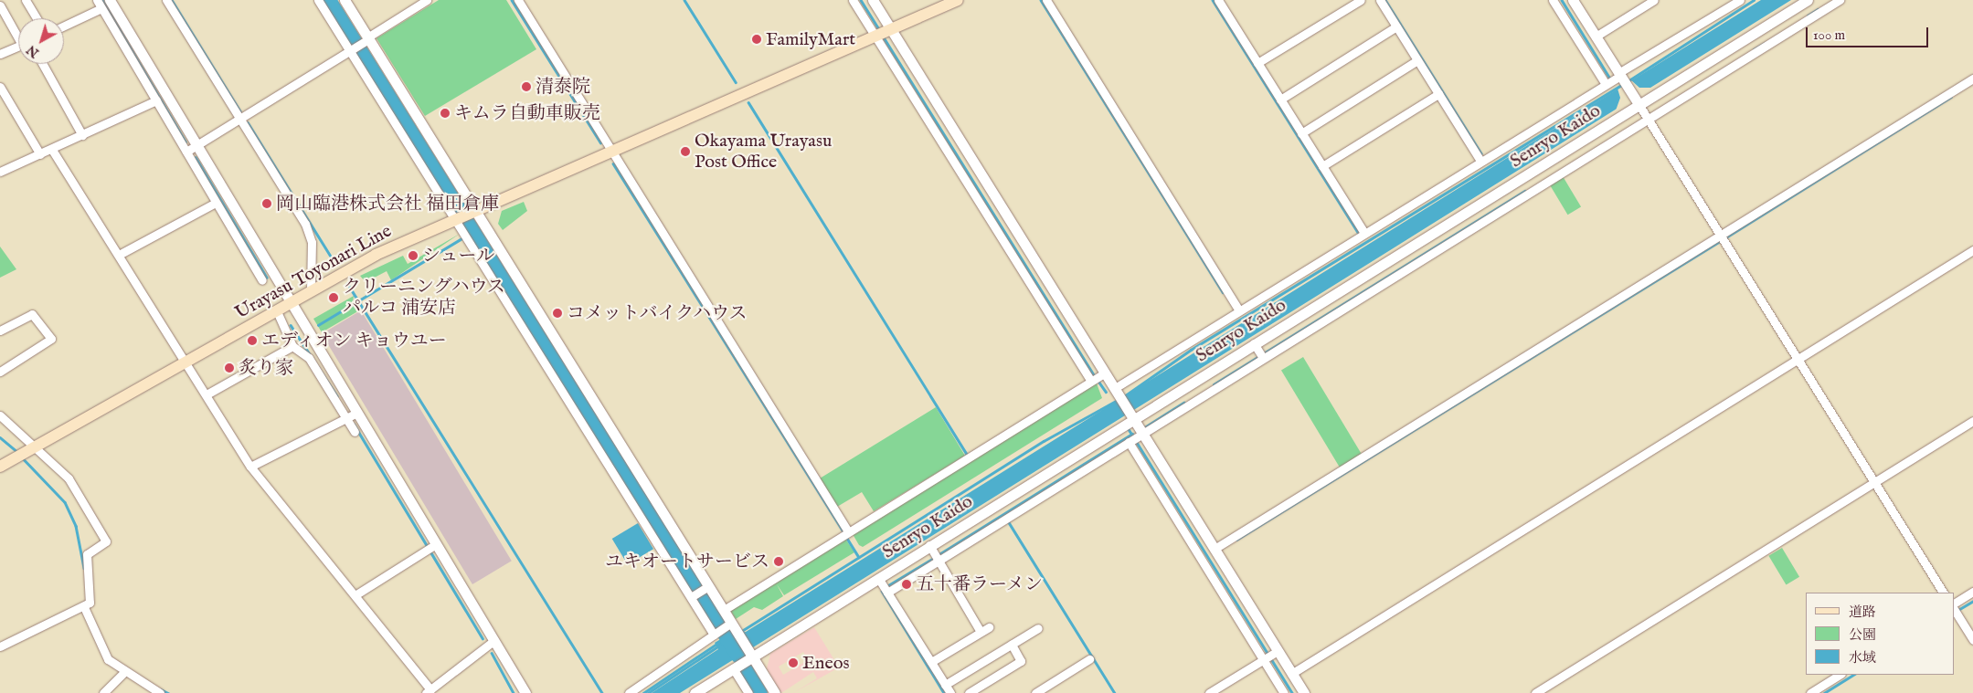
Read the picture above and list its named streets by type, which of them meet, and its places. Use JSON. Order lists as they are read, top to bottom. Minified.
{"streets":{"main road":["Urayasu Toyonari Line"],"street":["Senryo Kaido"]},"places":["FamilyMart","清泰院","キムラ自動車販売","Okayama Urayasu Post Office","岡山臨港株式会社 福田倉庫","シュール","クリーニングハウス パルコ 浦安店","コメットバイクハウス","エディオン キョウユー","炙り家","ユキオートサービス","五十番ラーメン","Eneos"],"legend":["道路","公園","水域"],"scale_bar":"100 m","north":"bottom left"}
